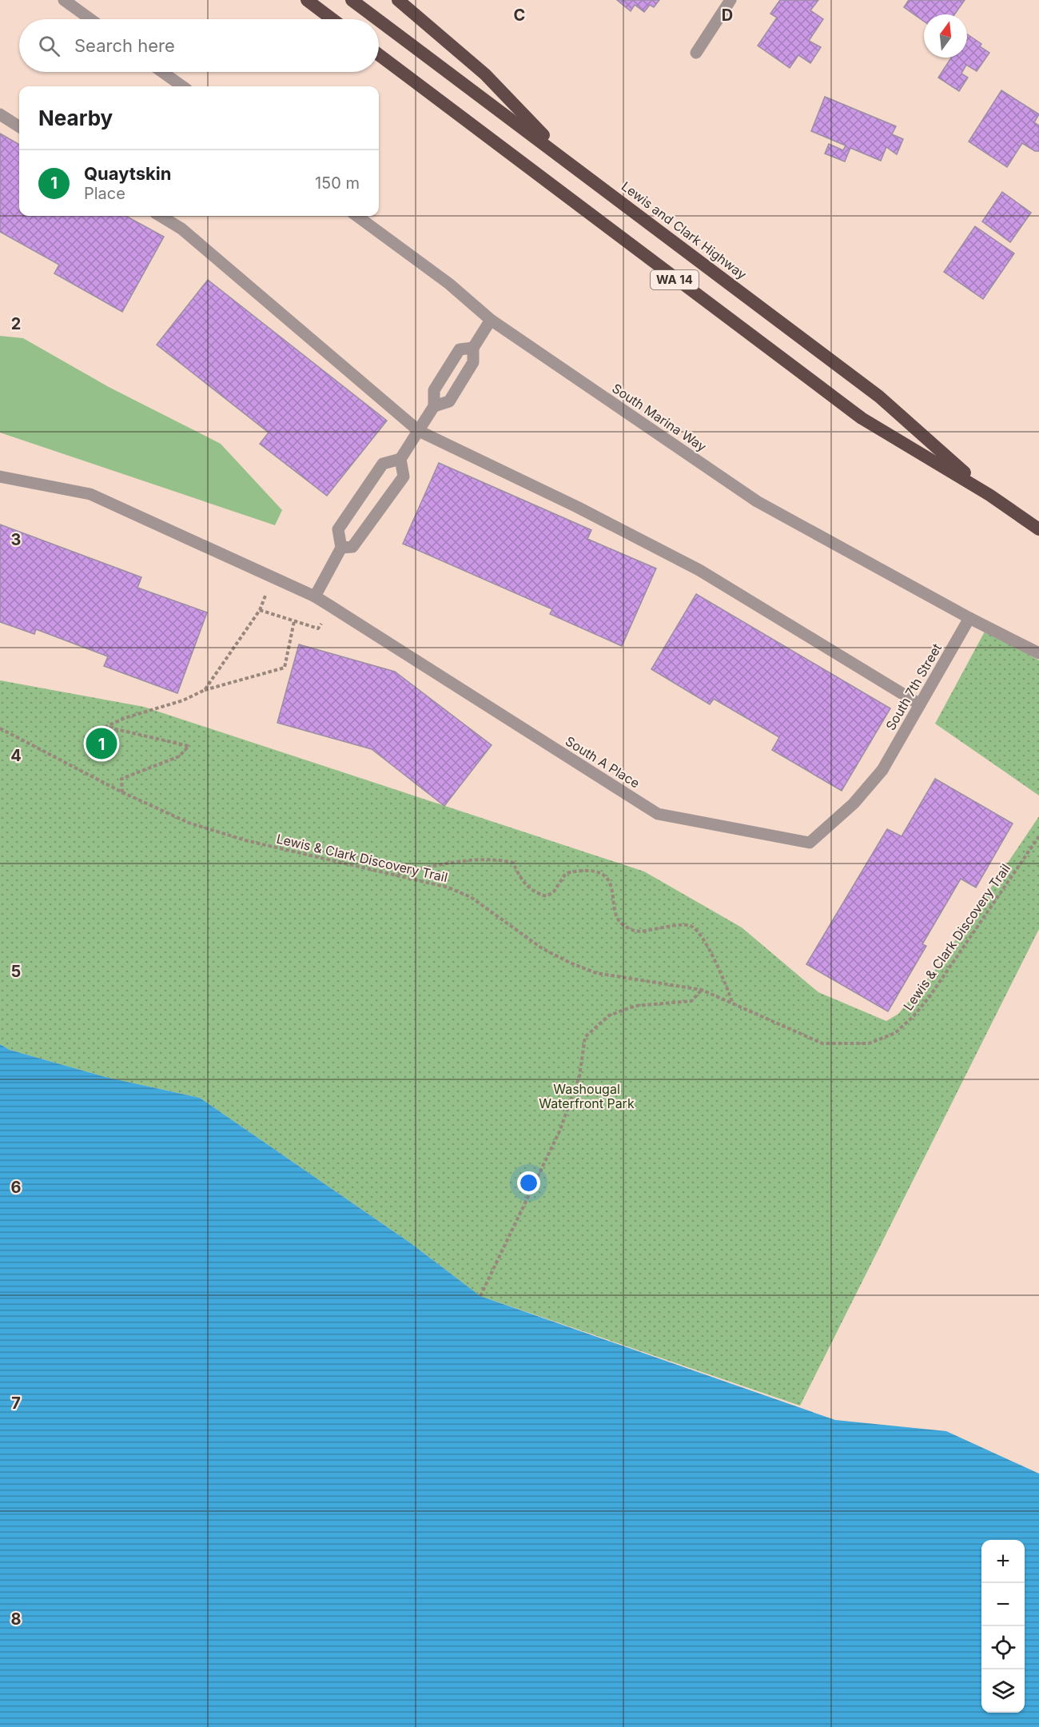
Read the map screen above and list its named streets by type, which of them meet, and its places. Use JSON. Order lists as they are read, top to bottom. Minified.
{"streets":{"highway":["Lewis and Clark Highway","WA 14"],"street":["South Marina Way","South 7th Street","South A Place"],"path":["Lewis & Clark Discovery Trail"]},"crossings":[["South Marina Way","South 7th Street"],["South 7th Street","South A Place"]],"parks":["Washougal Waterfront Park"],"north":"top","page":{"search":"Search here","heading":"Nearby","list":[{"mark":"1","name":"Quaytskin","note":"Place","value":"150 m"}],"pins":"1","map_buttons":["+","−"]},"grid":{"columns":["C","D"],"rows":["2","3","4","5","6","7","8"]}}
